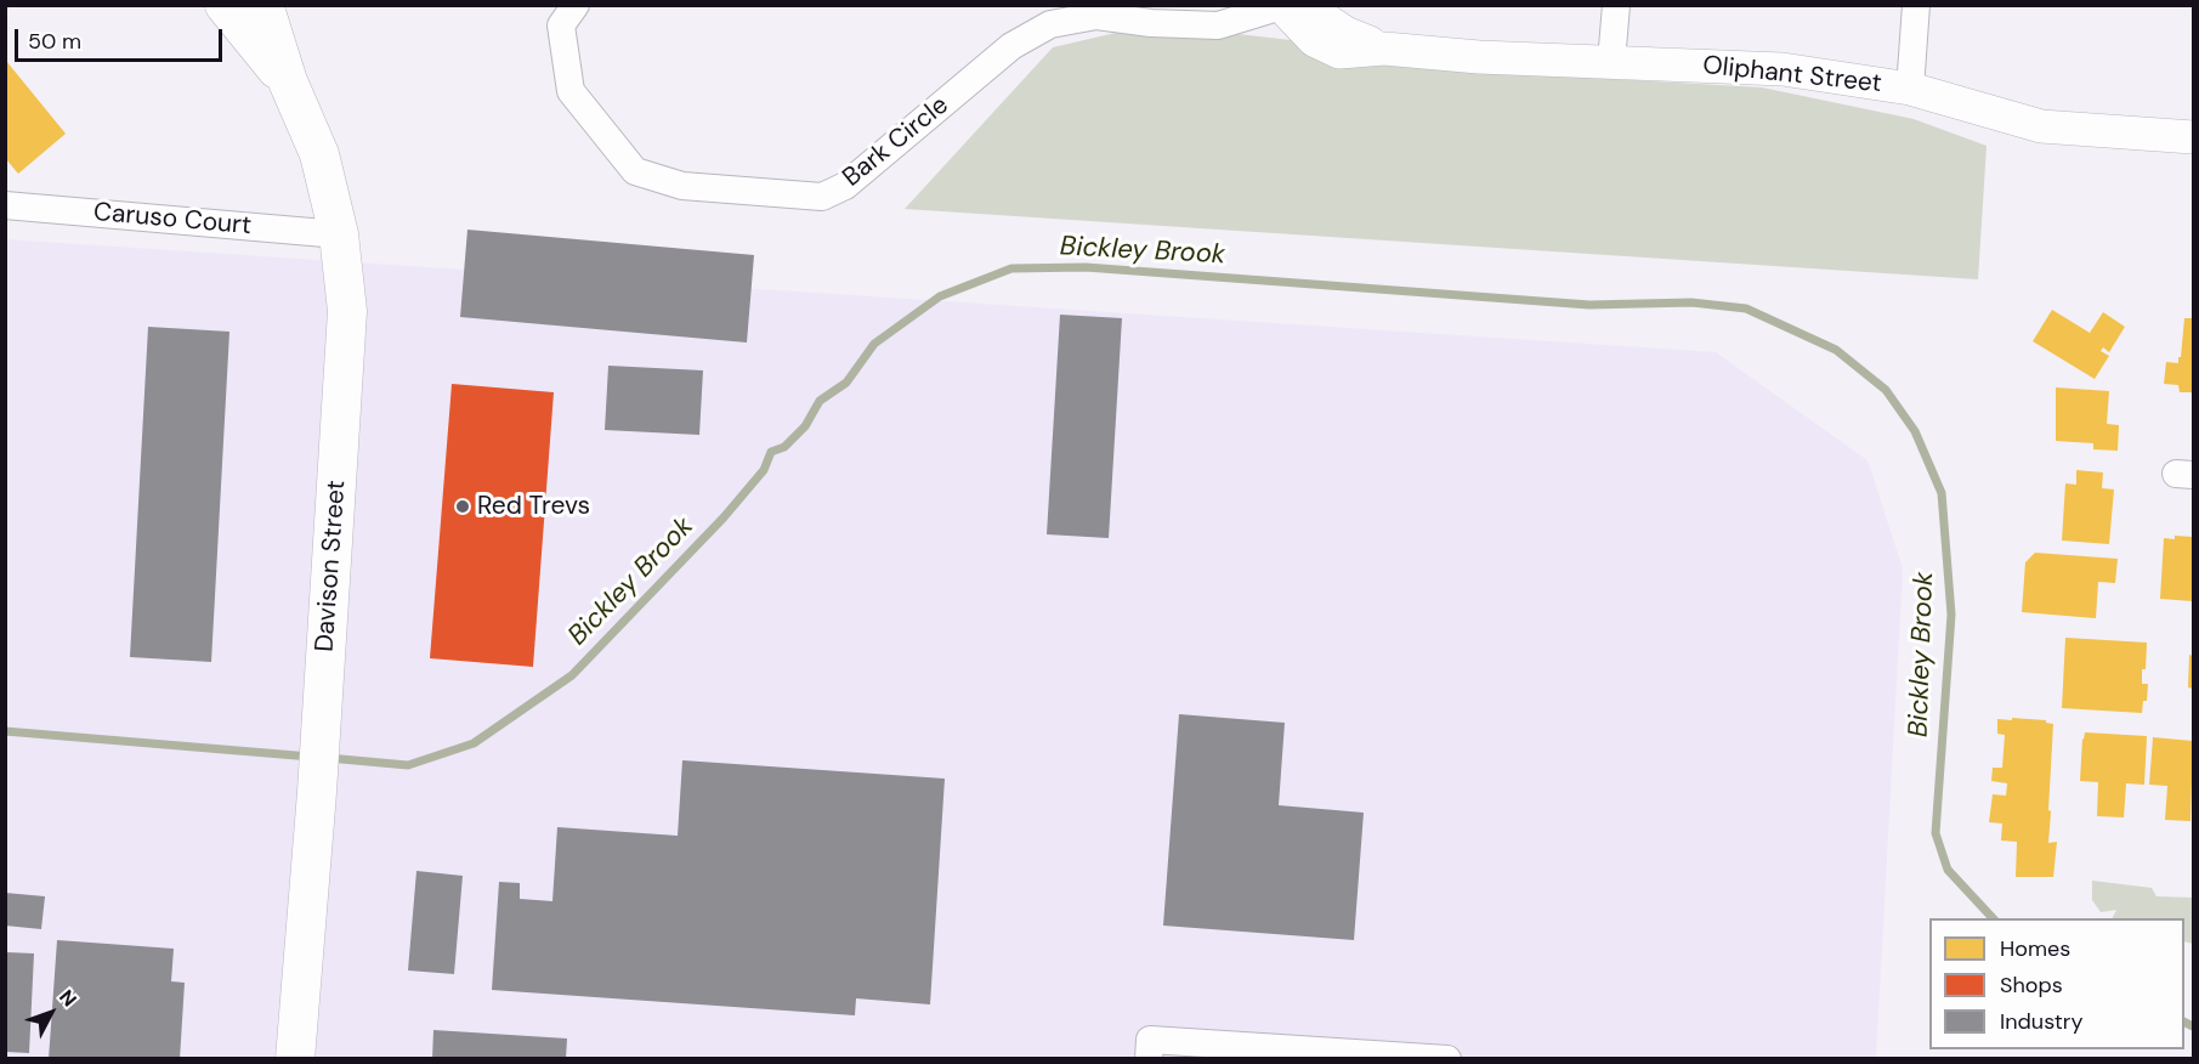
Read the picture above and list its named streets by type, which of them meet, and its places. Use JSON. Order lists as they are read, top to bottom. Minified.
{"streets":{"main road":["Davison Street"],"street":["Oliphant Street","Bark Circle","Caruso Court"]},"crossings":[["Oliphant Street","Bark Circle"],["Caruso Court","Davison Street"]],"water":["Bickley Brook"],"places":["Red Trevs"],"legend":["Homes","Shops","Industry"],"scale_bar":"50 m","north":"top right"}
